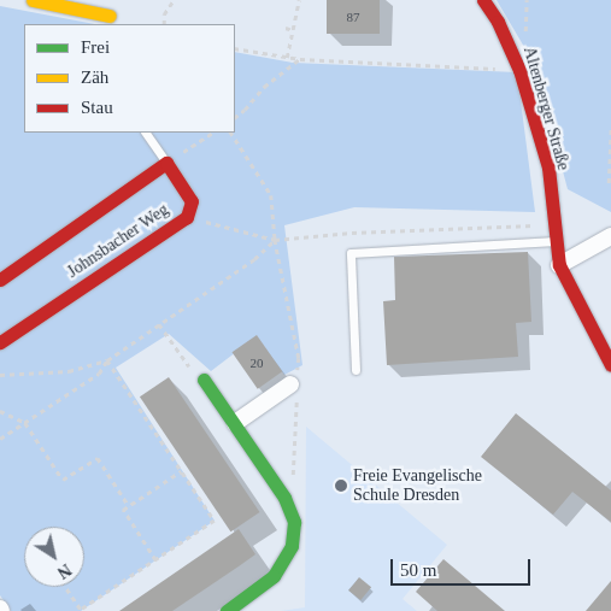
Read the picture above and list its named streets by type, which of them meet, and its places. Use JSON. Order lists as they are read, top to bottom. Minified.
{"streets":{"street":["Altenberger Straße","Johnsbacher Weg"]},"places":["Freie Evangelische Schule Dresden"],"house_numbers":["87","20"],"legend":["Frei","Zäh","Stau"],"scale_bar":"50 m","north":"bottom right"}
